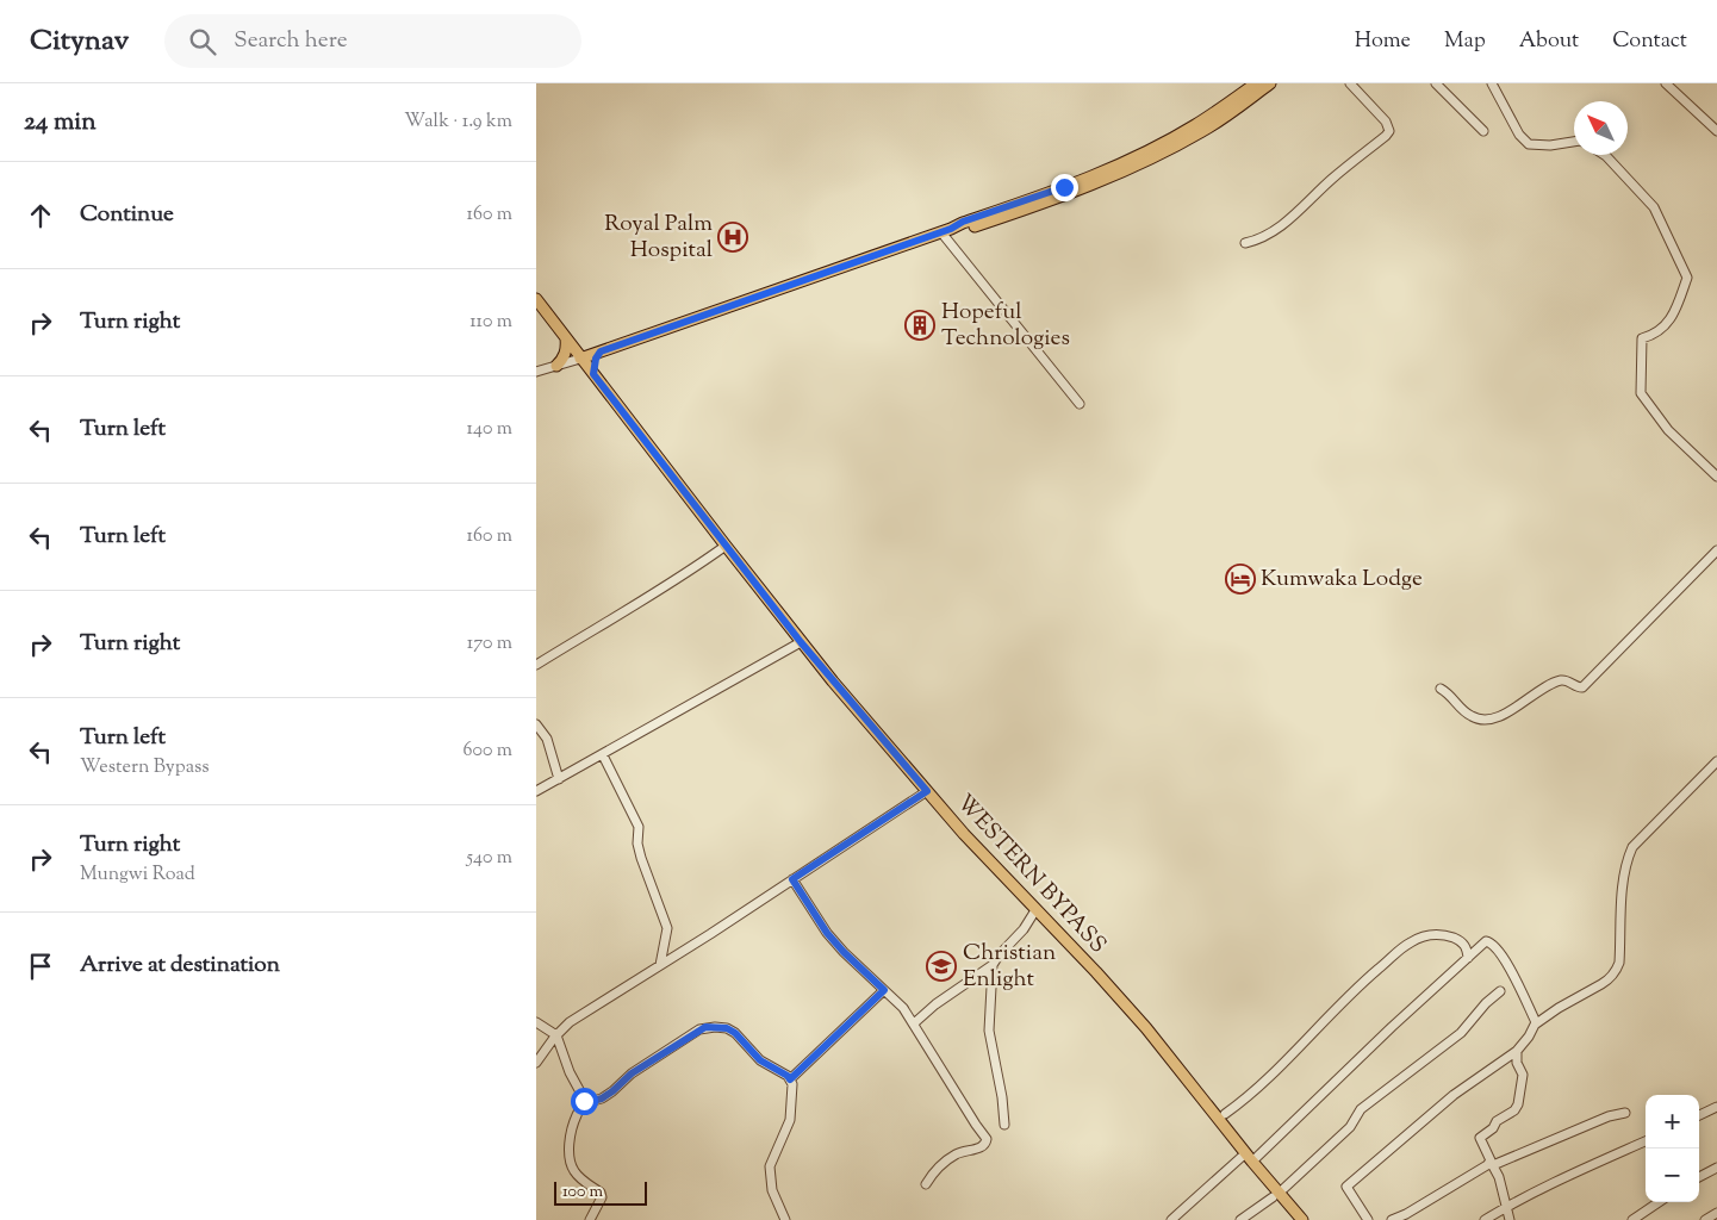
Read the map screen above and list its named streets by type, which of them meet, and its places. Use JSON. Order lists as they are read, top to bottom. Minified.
{"streets":{"main road":["WESTERN BYPASS"]},"places":{"hospital":["Royal Palm Hospital"],"building":["Hopeful Technologies"],"hotel":["Kumwaka Lodge"],"school or university":["Christian Enlight"]},"scale_bar":"100 m","north":"top left","page":{"header":"Citynav","search":"Search here","nav":["Home","Map","About","Contact"],"heading":["24 min","Walk · 1.9 km"],"list":[["Continue","160 m"],["Turn right","110 m"],["Turn left","140 m"],["Turn left","160 m"],["Turn right","170 m"],["Turn left","Western Bypass","600 m"],["Turn right","Mungwi Road","540 m"],"Arrive at destination"],"map_buttons":["+","−"],"scale":"100 m"}}
